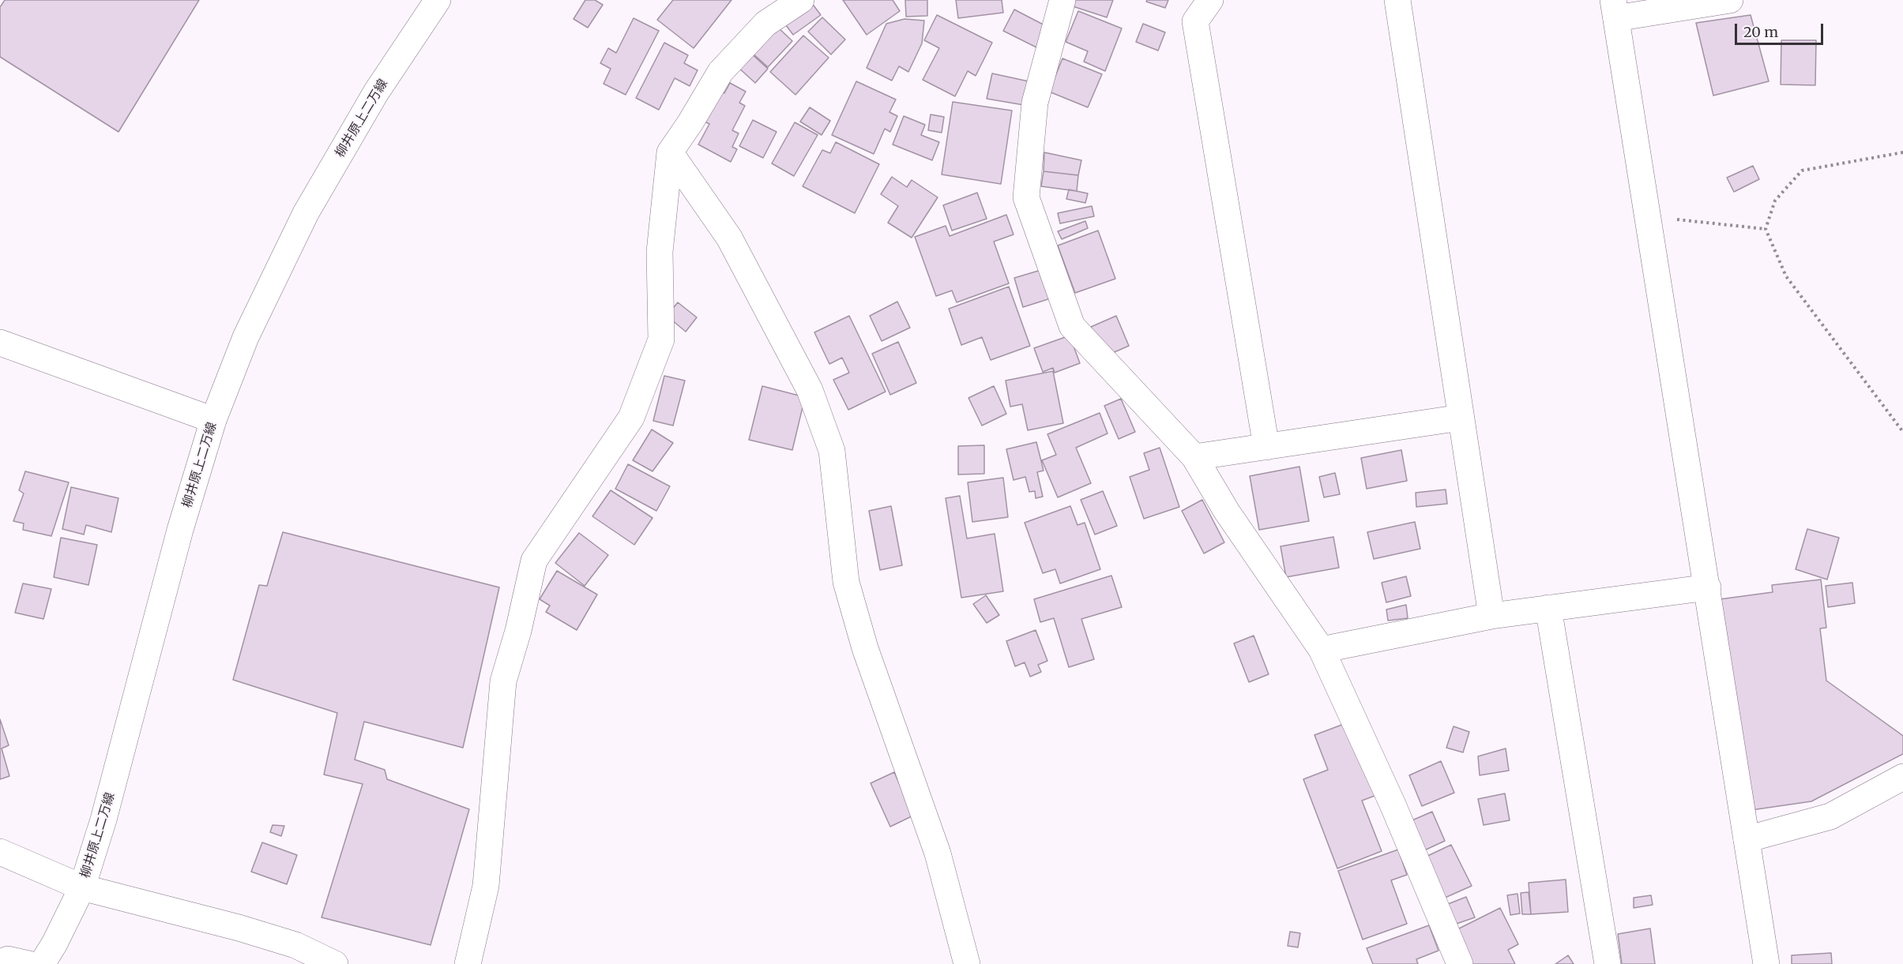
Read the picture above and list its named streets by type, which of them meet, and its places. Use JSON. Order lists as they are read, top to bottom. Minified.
{"streets":{"street":["柳井原上二万線"]},"scale_bar":"20 m"}
